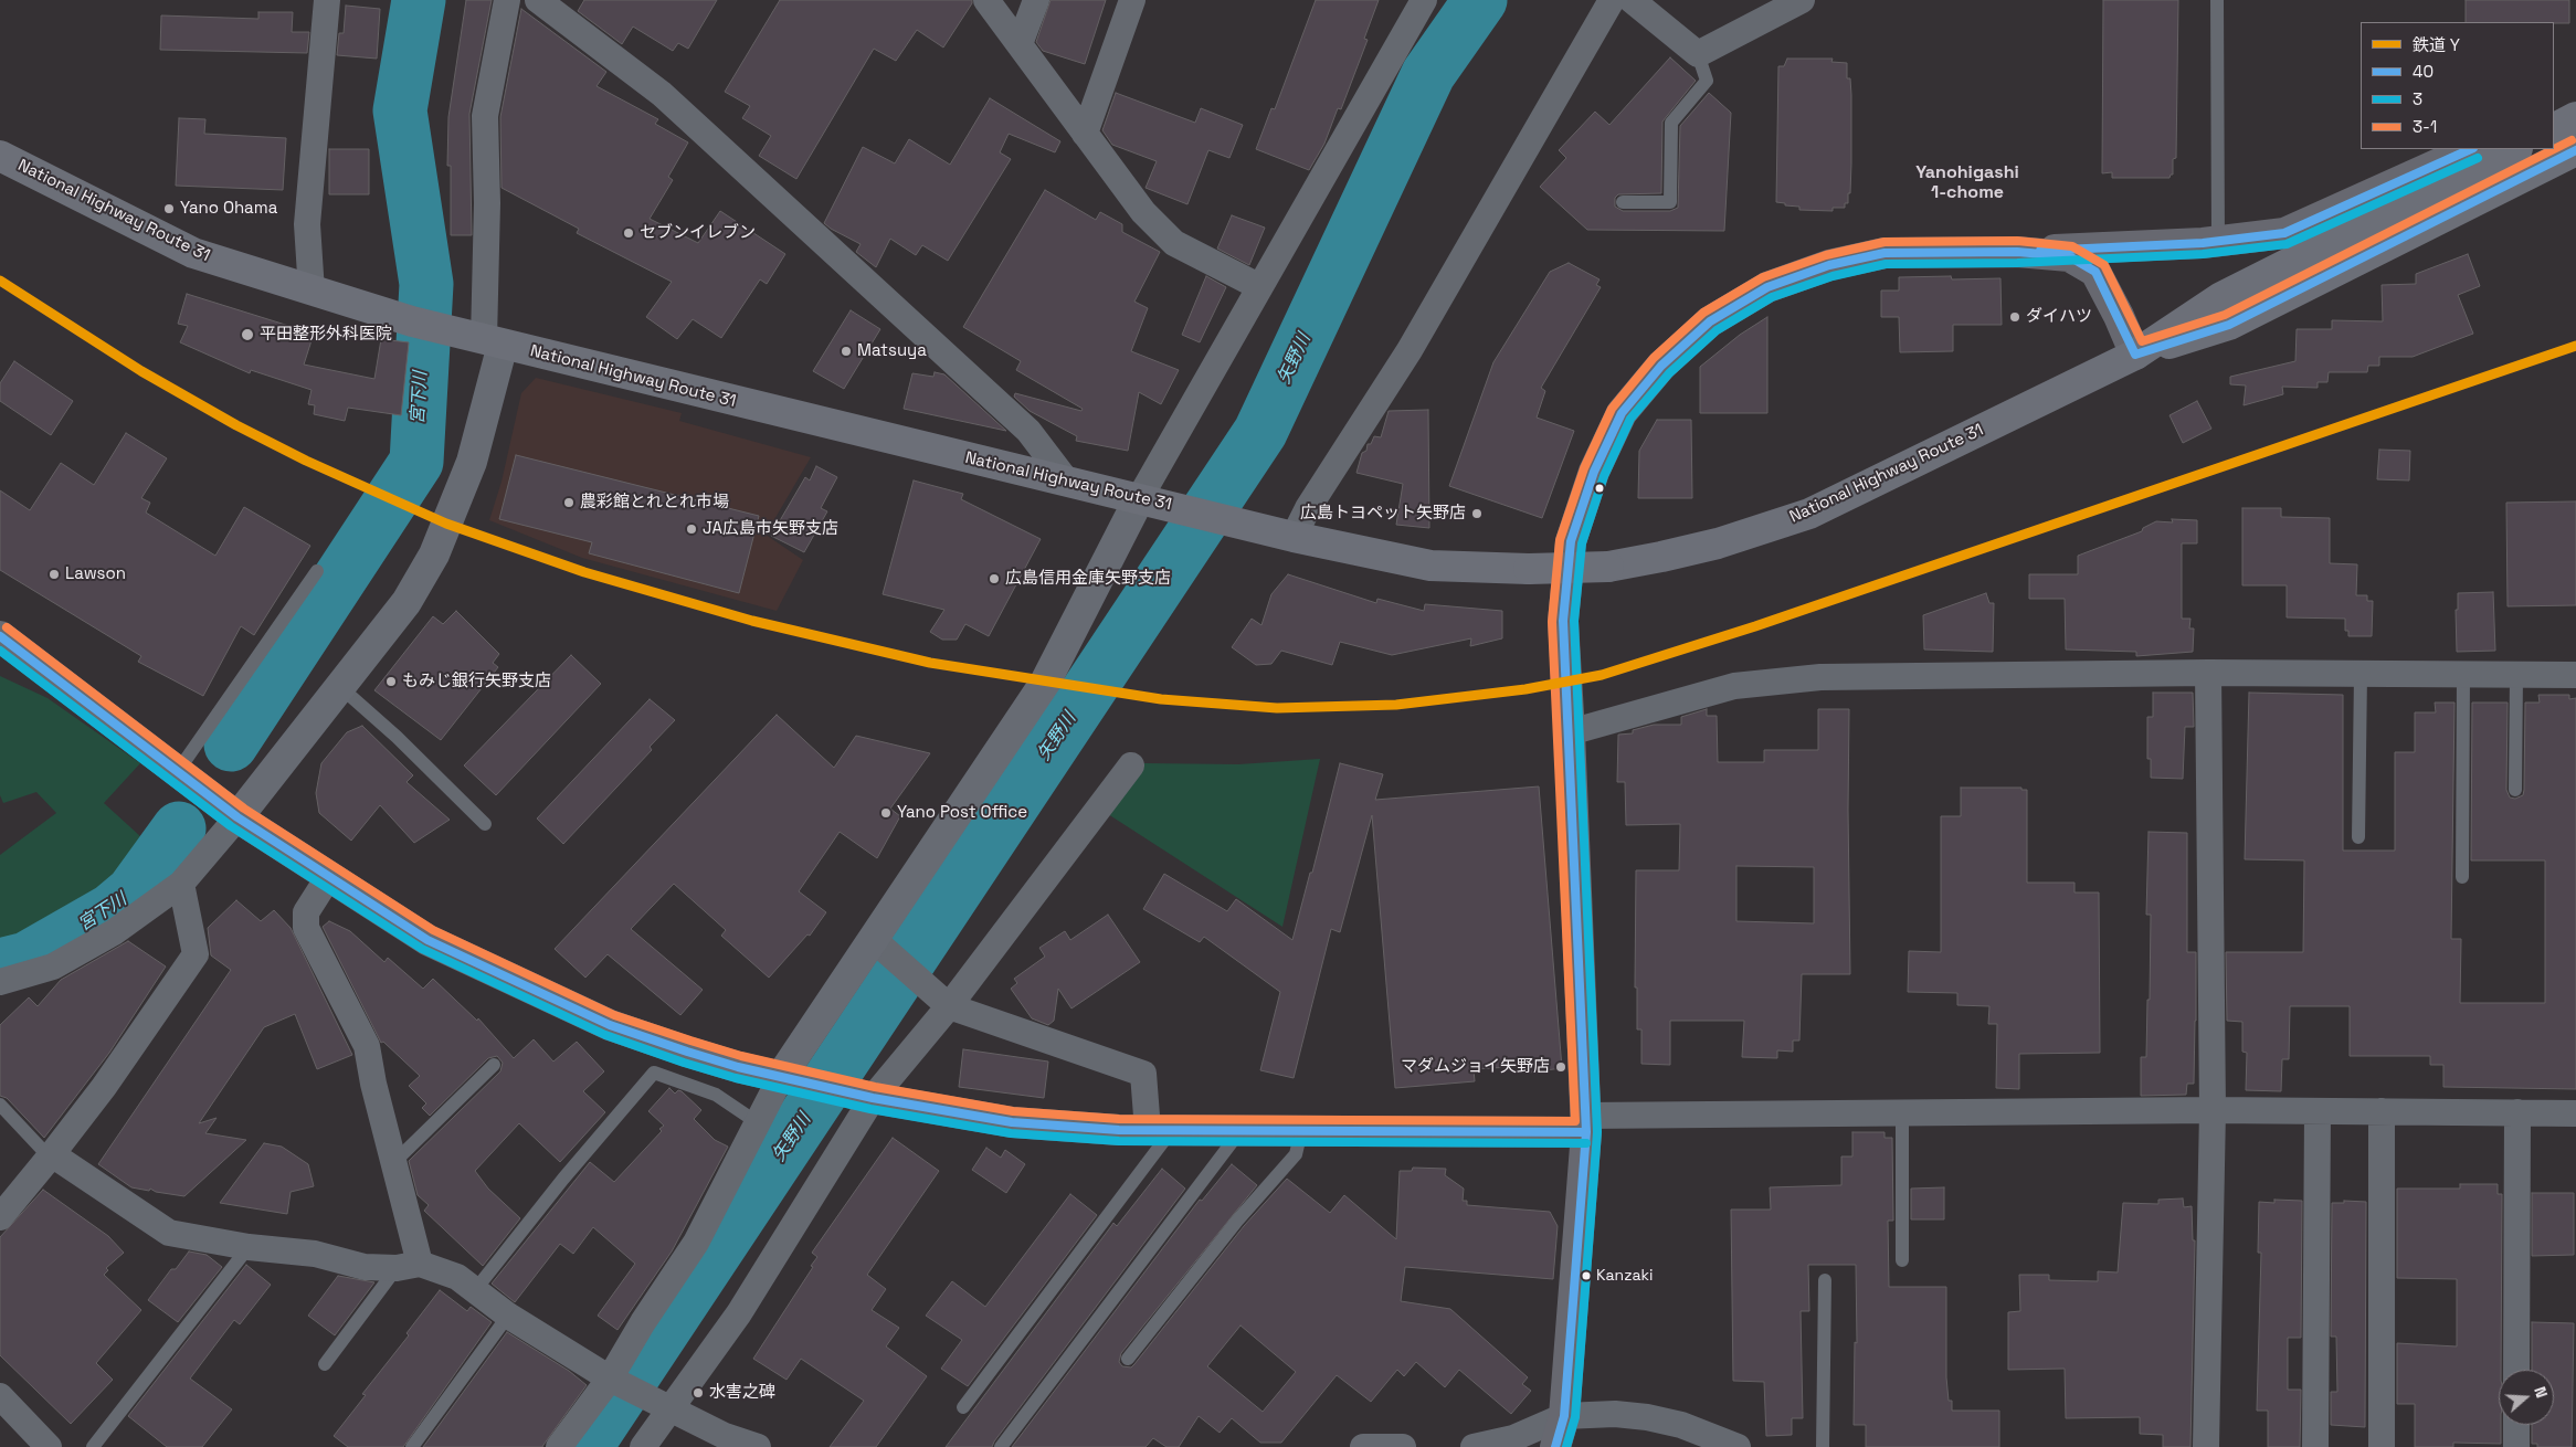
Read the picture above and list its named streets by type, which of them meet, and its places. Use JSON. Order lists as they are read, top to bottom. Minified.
{"streets":{"highway":["National Highway Route 31"]},"districts":["Yanohigashi 1-chome"],"water":["矢野川","宮下川"],"places":["Yano Ohama","セブンイレブン","ダイハツ","平田整形外科医院","Matsuya","農彩館とれとれ市場","広島トヨペット矢野店","JA広島市矢野支店","Lawson","広島信用金庫矢野支店","もみじ銀行矢野支店","Yano Post Office","マダムジョイ矢野店","Kanzaki","水害之碑"],"lines":["transit line 3-1","transit line 40","transit line 3","rail line Y"],"legend":["鉄道 Y","40","3","3-1"],"north":"right"}
